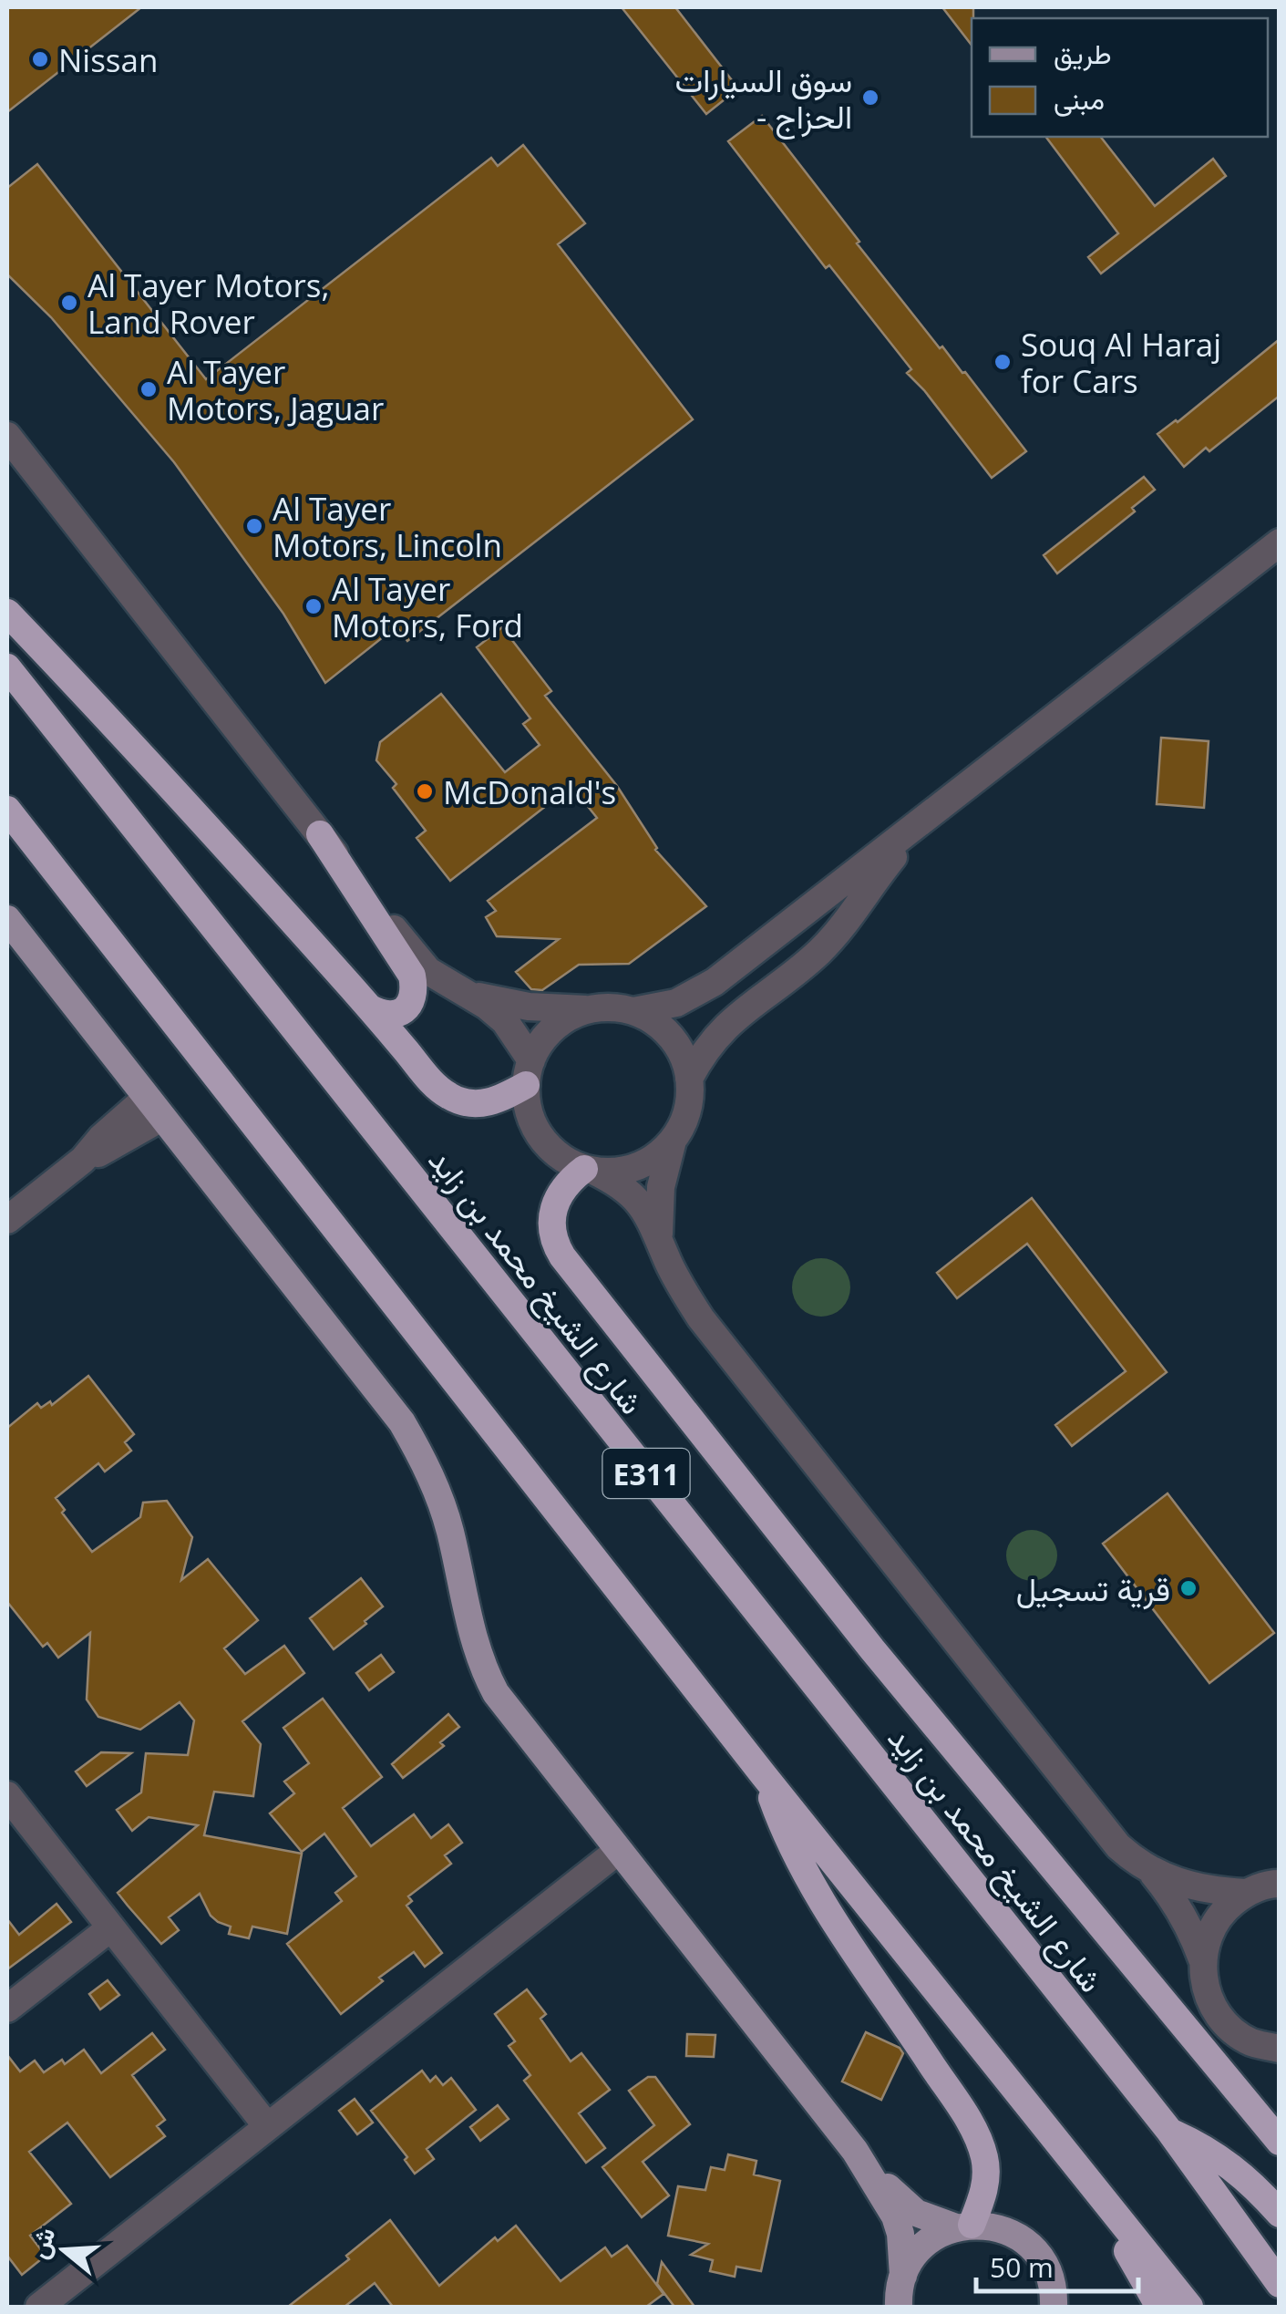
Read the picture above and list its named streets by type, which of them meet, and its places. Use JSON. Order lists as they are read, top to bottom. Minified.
{"streets":{"highway":["شارع الشيخ محمد بن زايد","E311"]},"places":["Nissan","سوق السيارات - الحزاج","Al Tayer Motors, Land Rover","Souq Al Haraj for Cars","Al Tayer Motors, Jaguar","Al Tayer Motors, Lincoln","Al Tayer Motors, Ford","McDonald's","قرية تسجيل"],"legend":["طريق","مبنى"],"scale_bar":"50 m","north":"left"}
